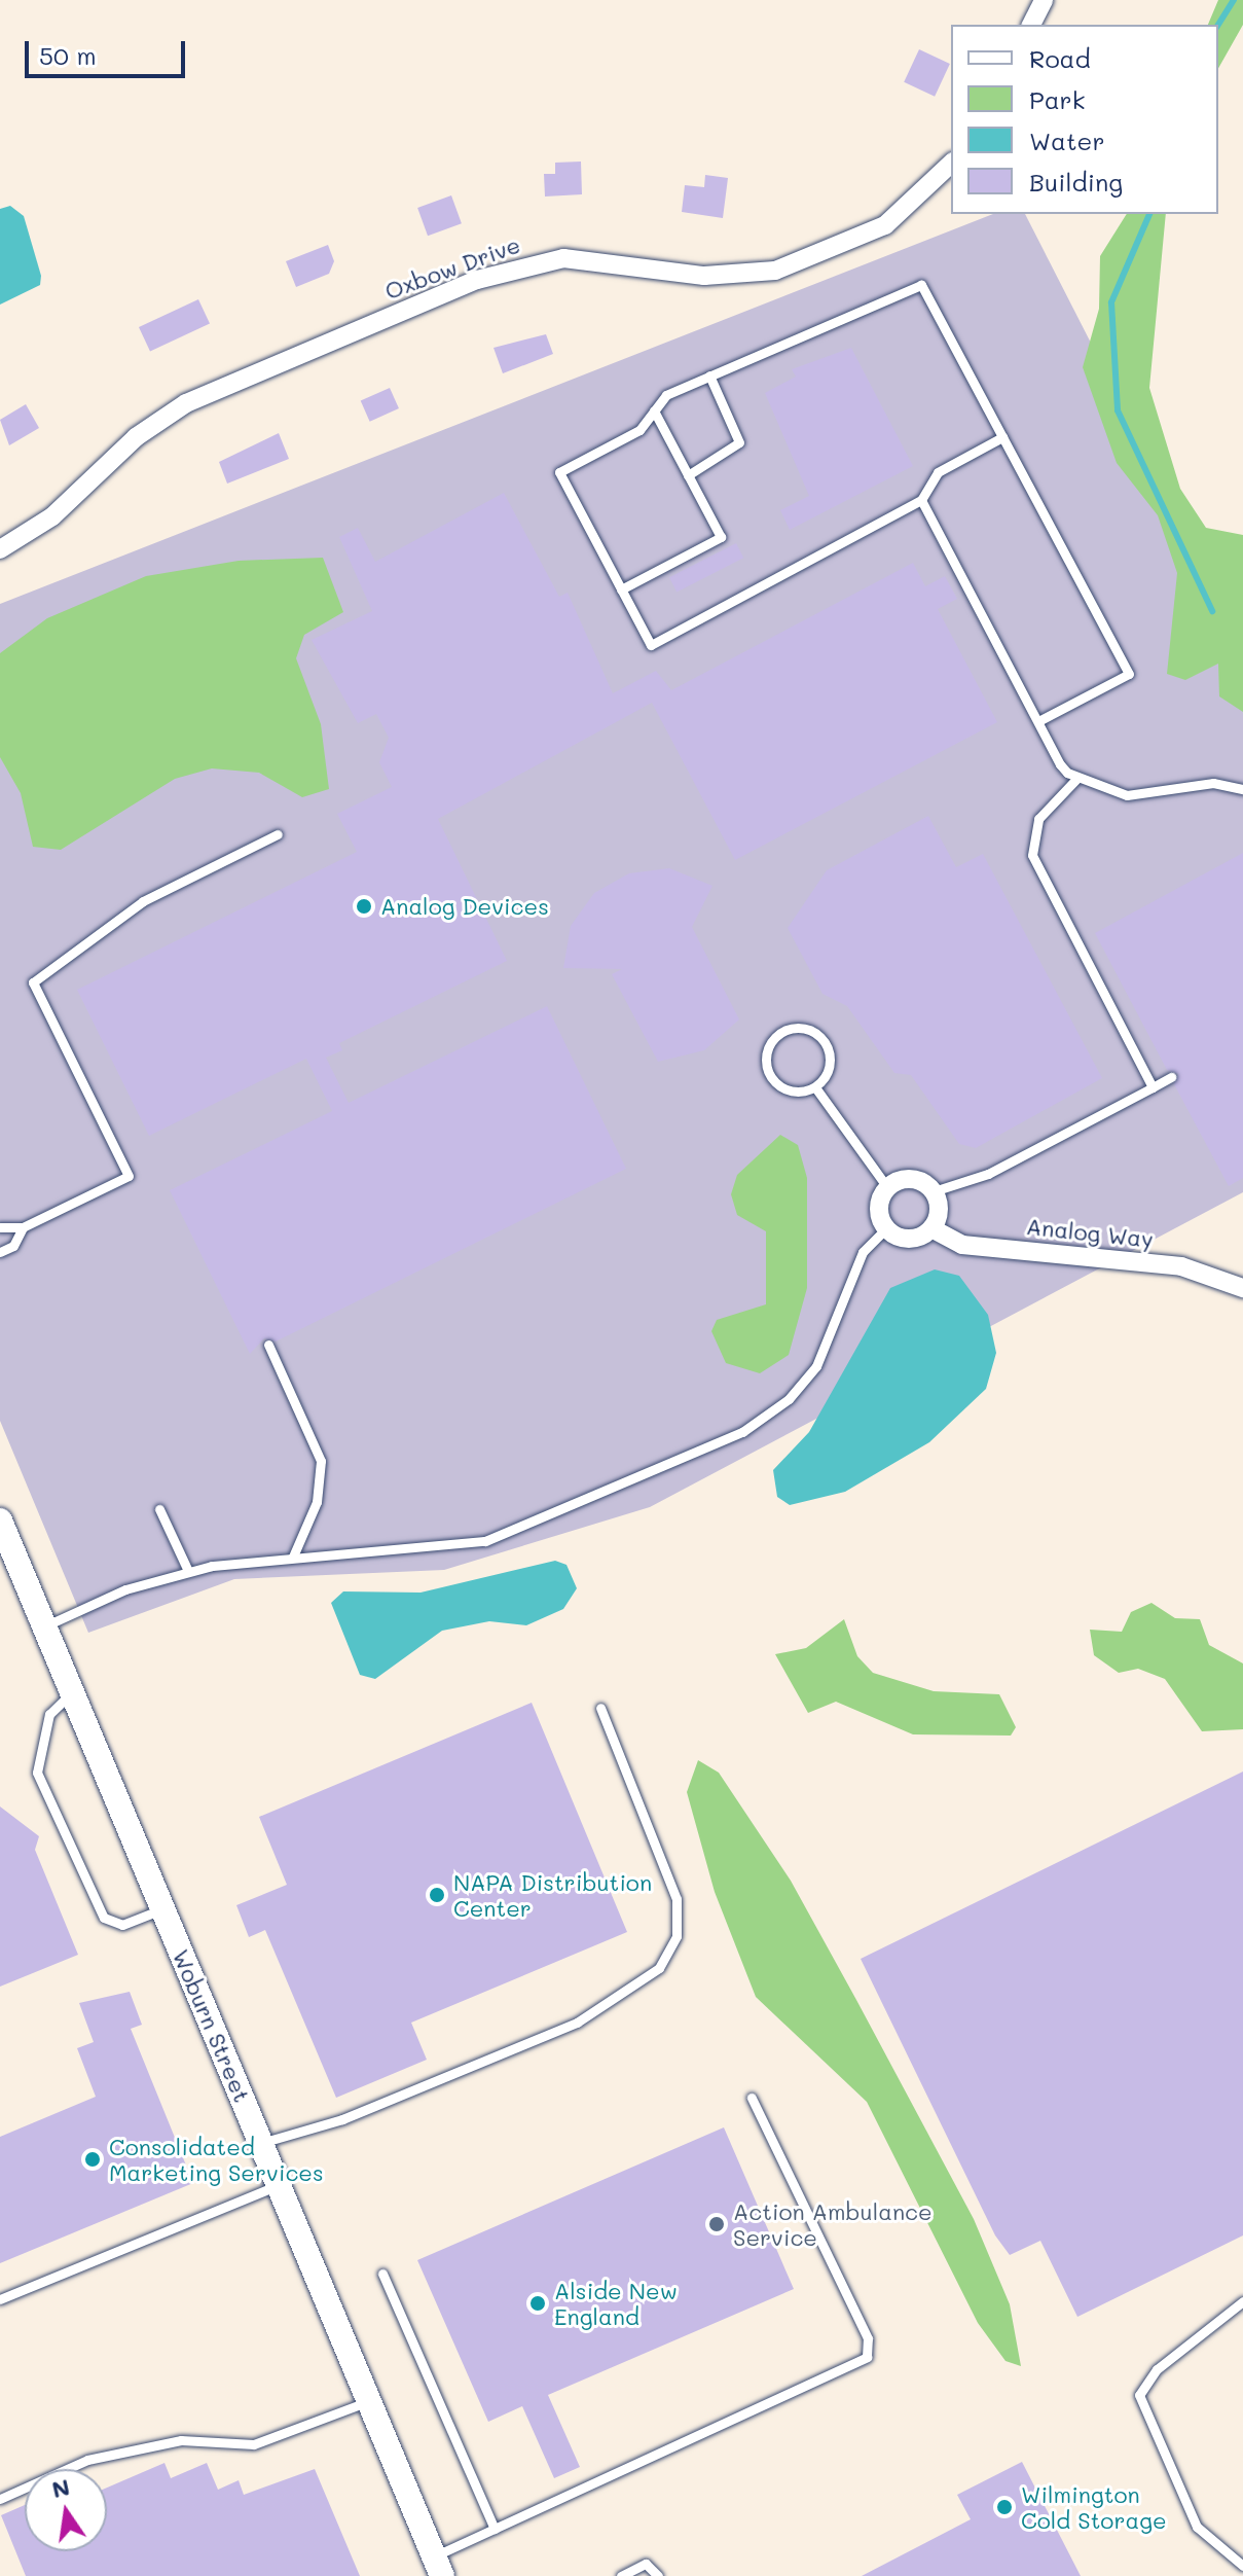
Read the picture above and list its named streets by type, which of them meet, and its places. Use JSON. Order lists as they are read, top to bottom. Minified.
{"streets":{"street":["Oxbow Drive","Analog Way","Woburn Street"]},"places":["Analog Devices","NAPA Distribution Center","Consolidated Marketing Services","Action Ambulance Service","Alside New England","Wilmington Cold Storage"],"legend":["Road","Park","Water","Building"],"scale_bar":"50 m","north":"top"}
